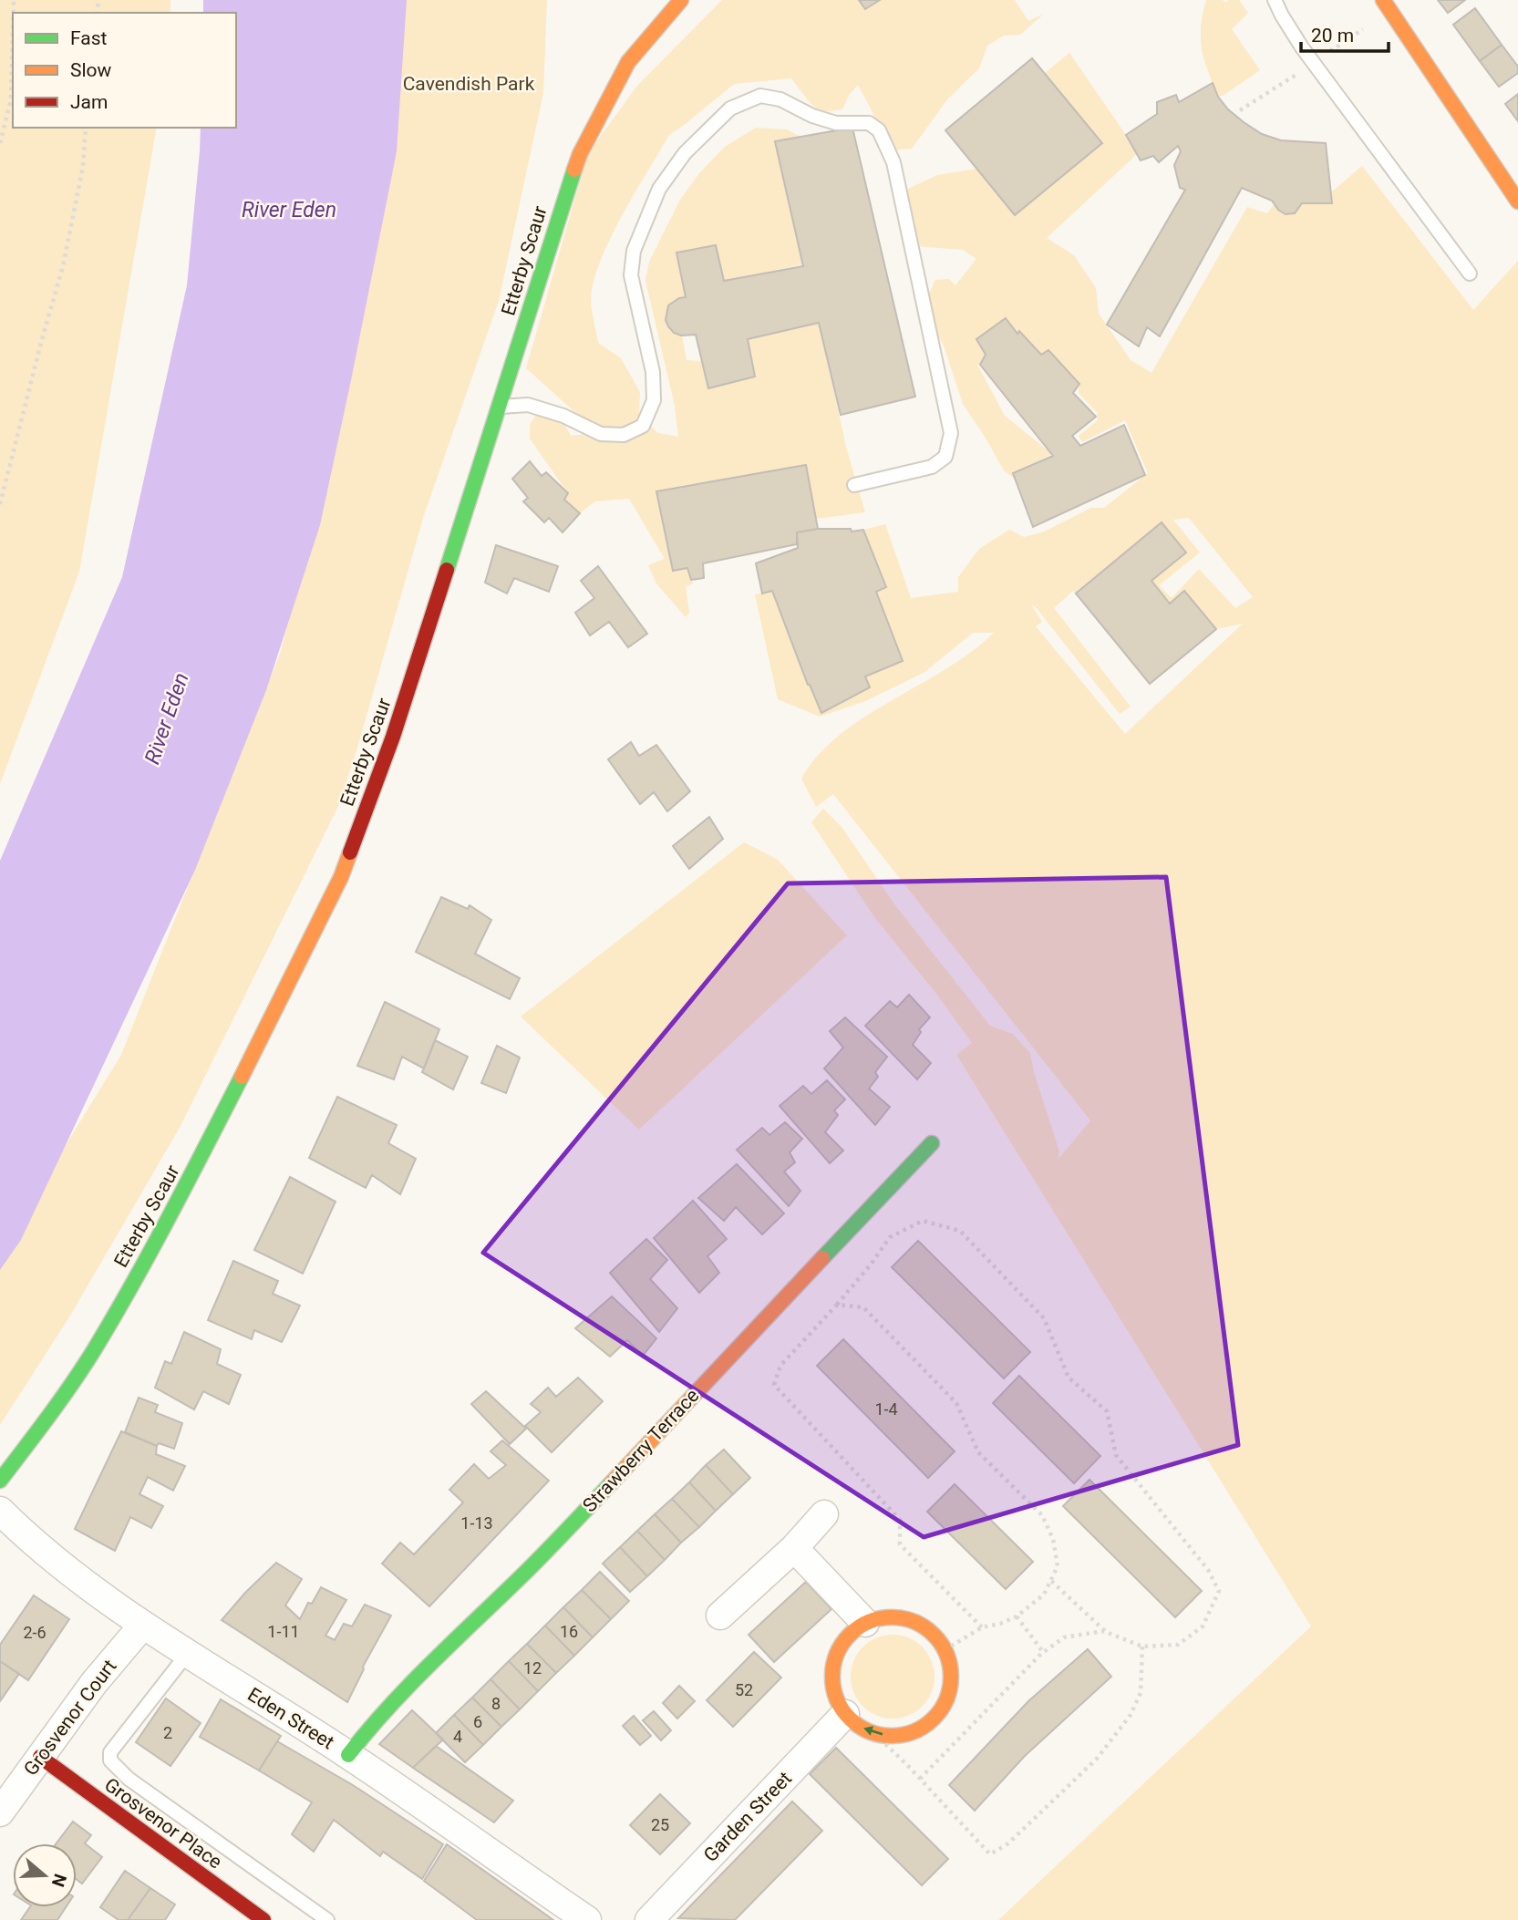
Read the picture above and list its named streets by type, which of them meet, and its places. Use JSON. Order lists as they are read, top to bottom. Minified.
{"streets":{"street":["Etterby Scaur","Strawberry Terrace","Grosvenor Court","Eden Street","Garden Street","Grosvenor Place"]},"crossings":[["Strawberry Terrace","Eden Street"],["Grosvenor Court","Eden Street"],["Grosvenor Court","Grosvenor Place"]],"water":["River Eden"],"parks":["Cavendish Park"],"house_numbers":["1-4","1-13","1-11","16","2-6","12","52","8","6","2","4","25"],"legend":["Fast","Slow","Jam"],"scale_bar":"20 m","north":"right"}
